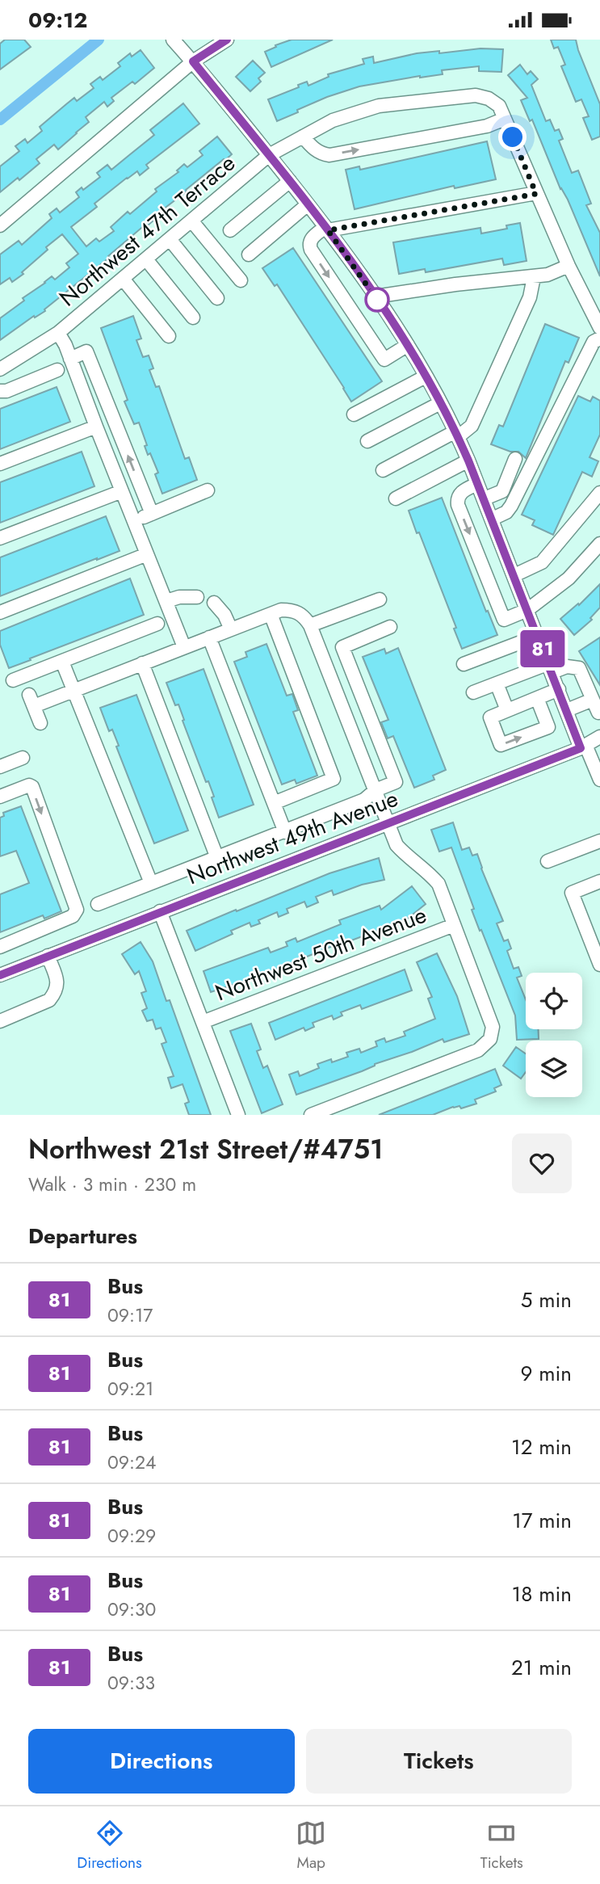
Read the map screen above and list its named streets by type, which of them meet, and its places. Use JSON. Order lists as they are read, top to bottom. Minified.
{"streets":{"street":["Northwest 47th Terrace","Northwest 49th Avenue","Northwest 50th Avenue"]},"lines":["bus line 81"],"page":{"status":"09:12","on_map":"81","heading":[["Northwest 21st Street/#4751","Walk · 3 min · 230 m"],"Departures"],"list":[{"mark":"81","name":"Bus","note":"09:17","value":"5 min"},{"mark":"81","name":"Bus","note":"09:21","value":"9 min"},{"mark":"81","name":"Bus","note":"09:24","value":"12 min"},{"mark":"81","name":"Bus","note":"09:29","value":"17 min"},{"mark":"81","name":"Bus","note":"09:30","value":"18 min"},{"mark":"81","name":"Bus","note":"09:33","value":"21 min"}],"buttons":["Directions","Tickets"],"tabs":["Directions","Map","Tickets"]}}
